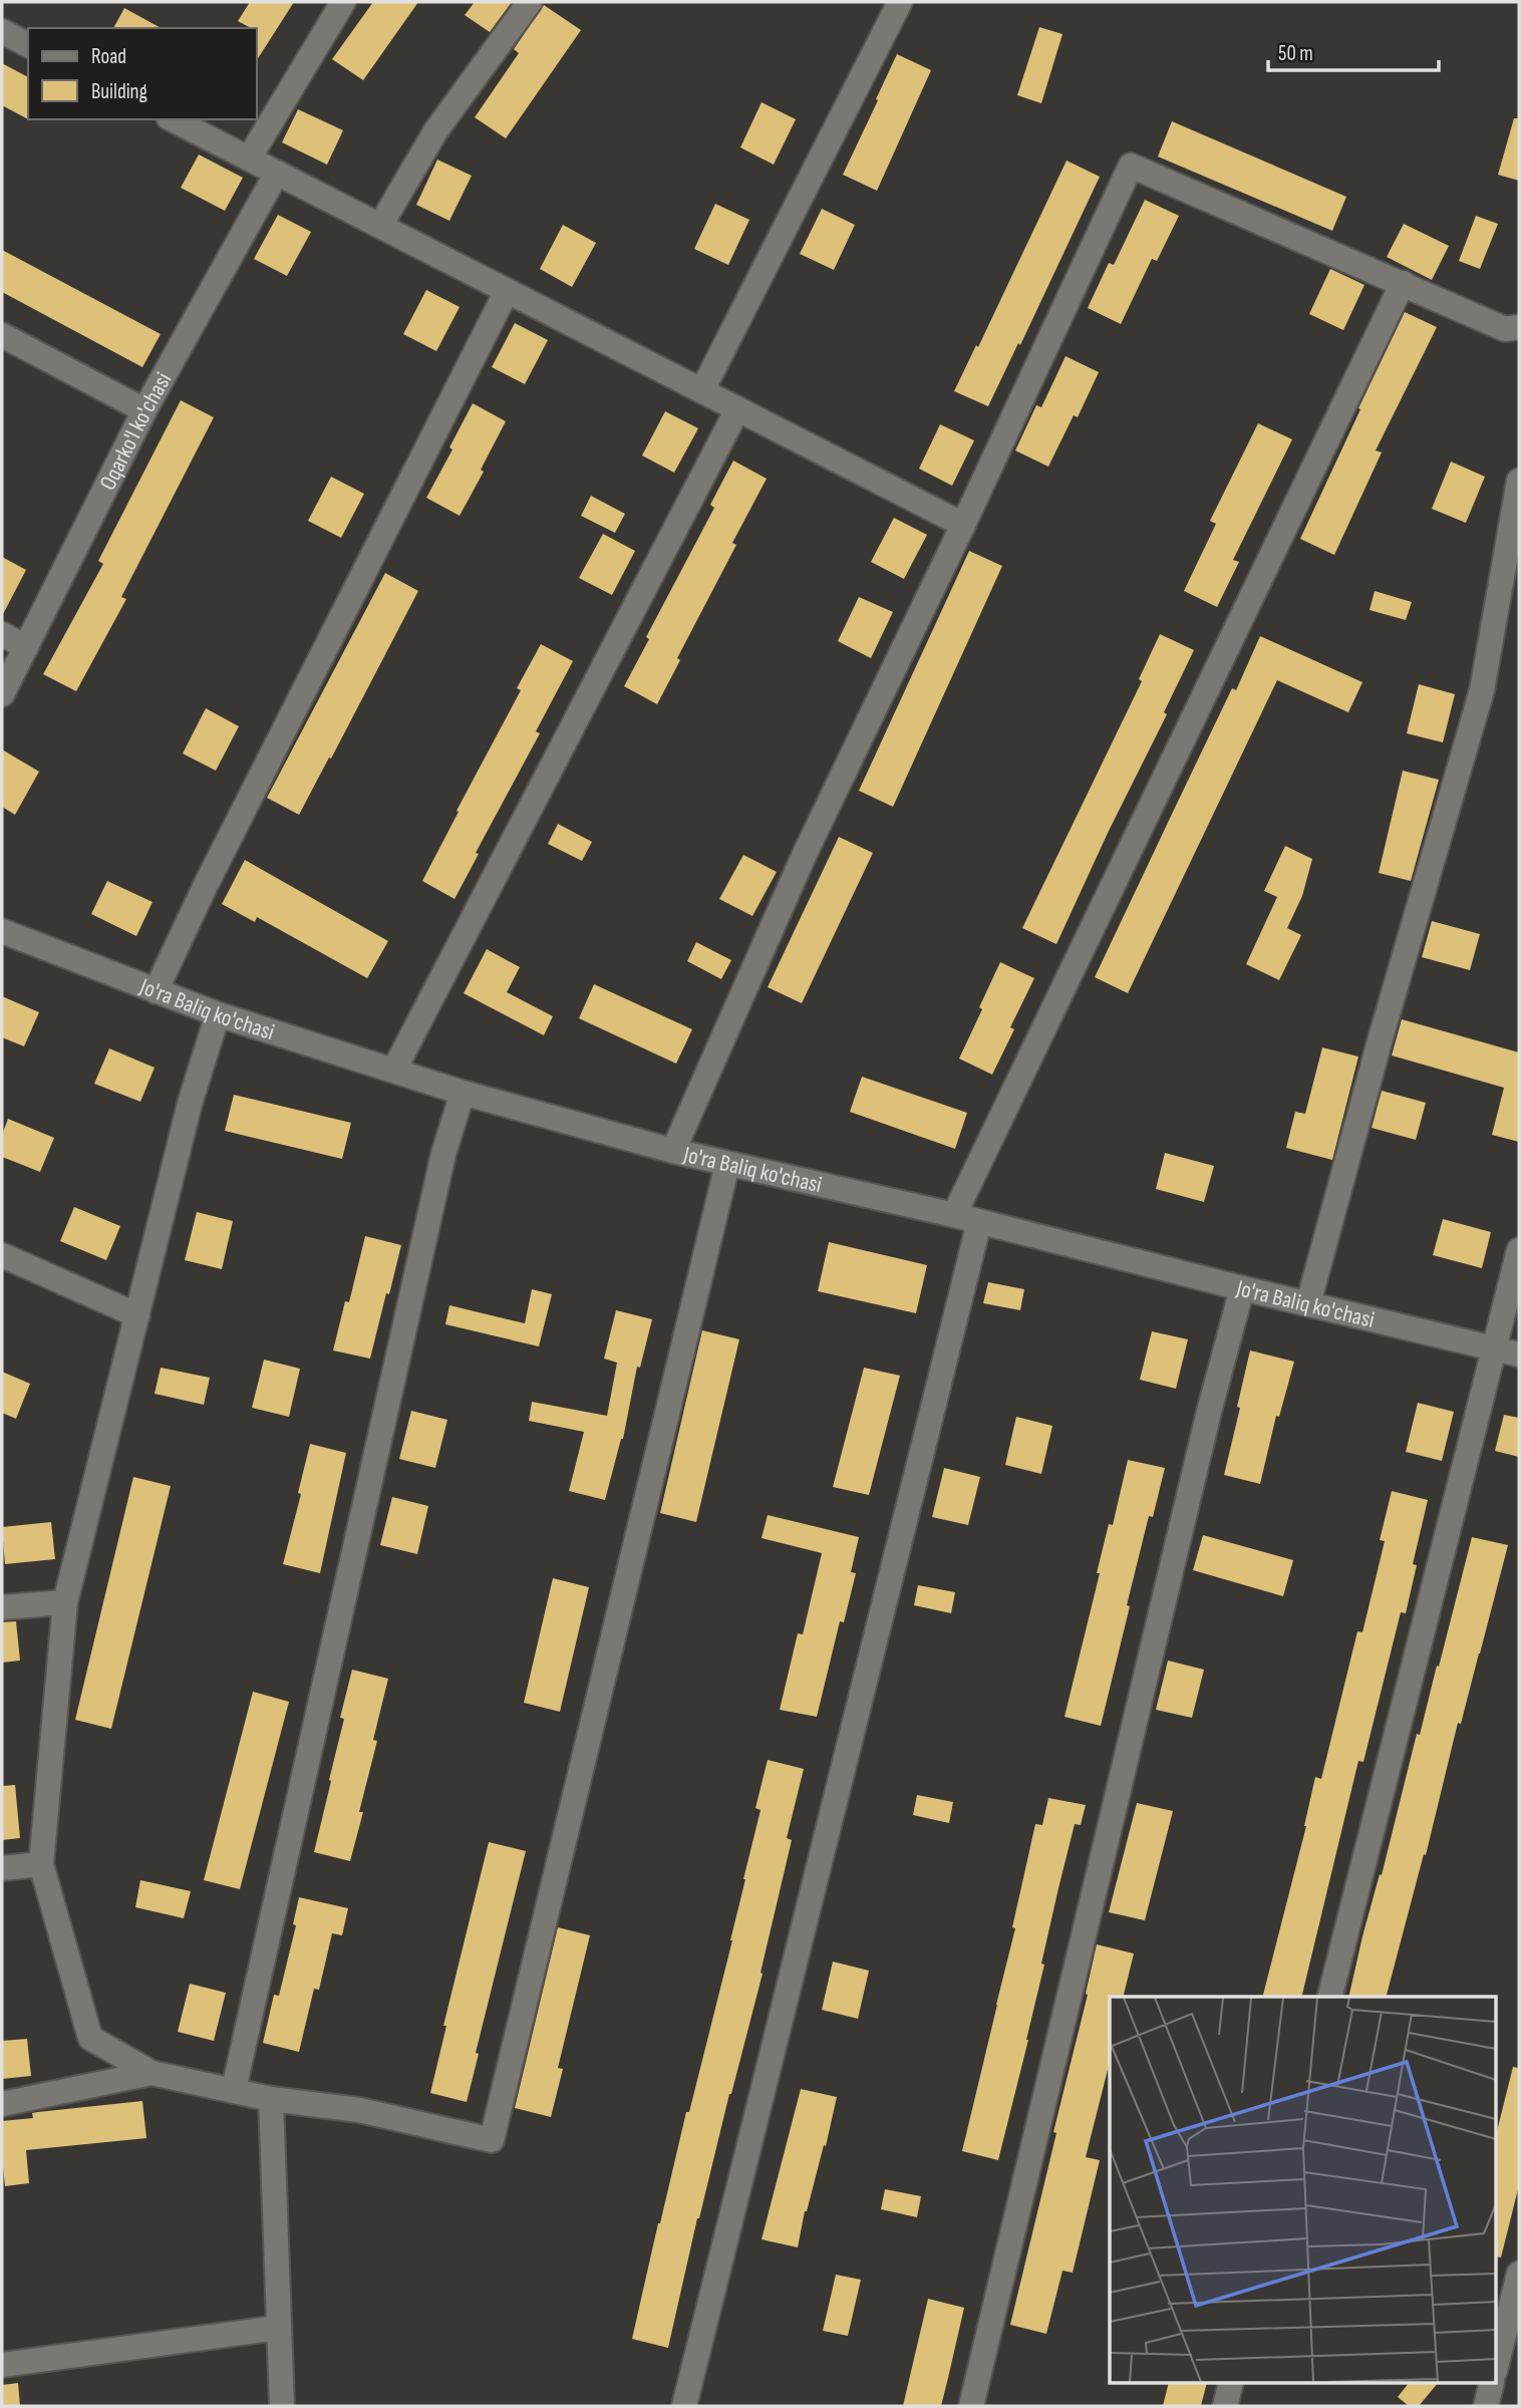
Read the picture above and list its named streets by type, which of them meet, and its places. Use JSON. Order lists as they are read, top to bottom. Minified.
{"streets":{"street":["Oqarko'l ko'chasi","Jo'ra Baliq ko'chasi"]},"legend":["Road","Building"],"scale_bar":"50 m"}
